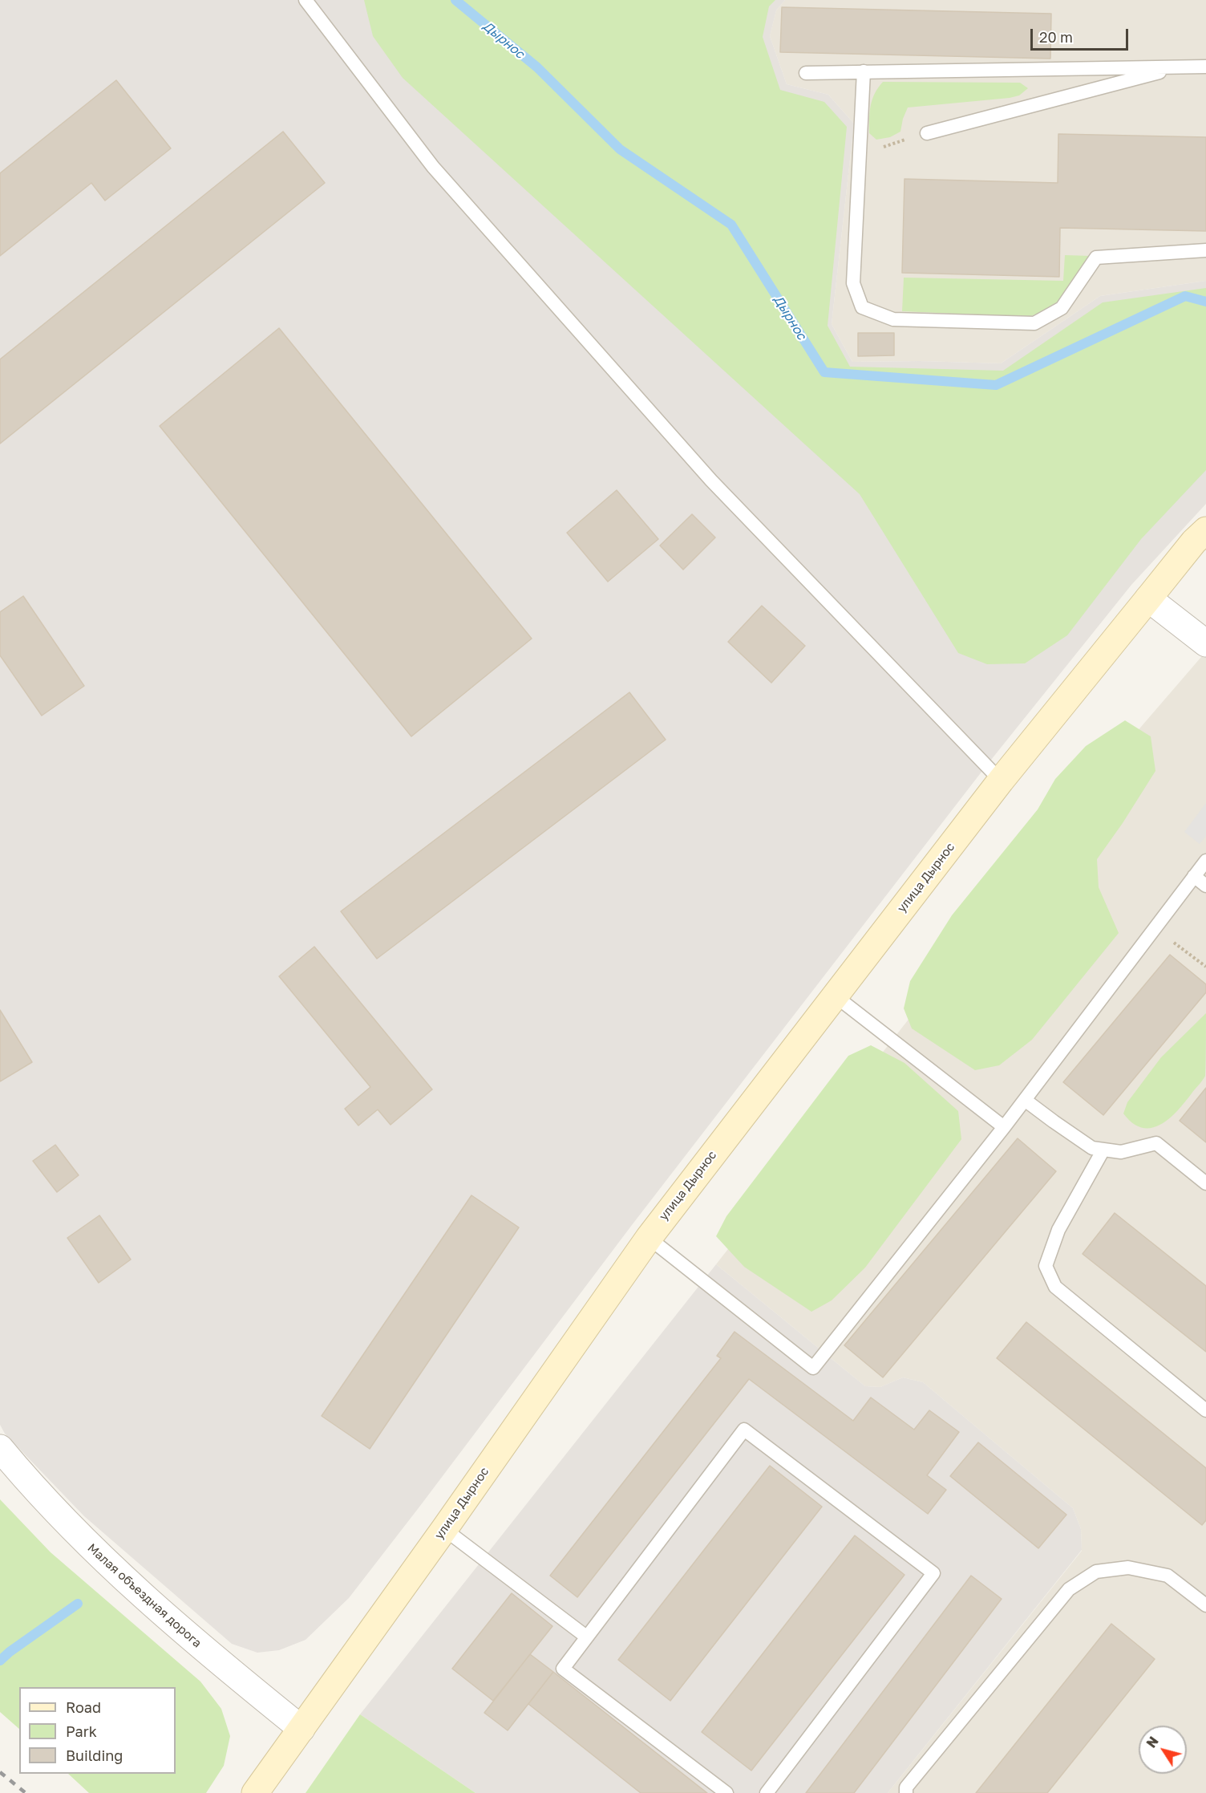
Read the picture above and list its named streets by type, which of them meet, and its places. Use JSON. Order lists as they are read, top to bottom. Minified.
{"streets":{"main road":["улица Дырнос"],"street":["Малая объездная дорога"]},"crossings":[["улица Дырнос","Малая объездная дорога"]],"water":["Дырнос"],"legend":["Road","Park","Building"],"scale_bar":"20 m","north":"top left"}
